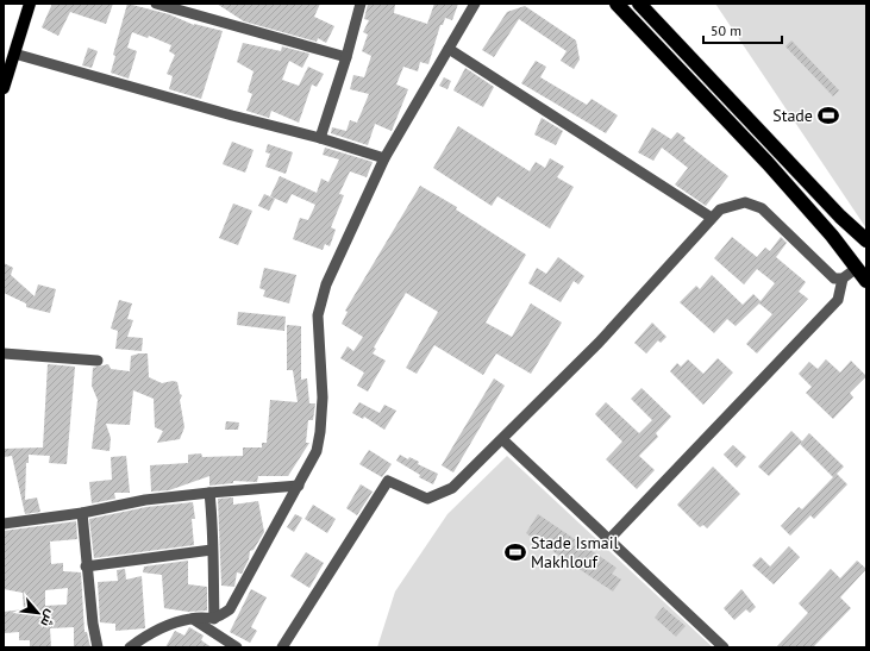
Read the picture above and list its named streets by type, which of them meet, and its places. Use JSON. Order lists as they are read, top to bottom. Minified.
{"places":{"sports":["Stade","Stade Ismail Makhlouf"]},"scale_bar":"50 m","north":"bottom right"}
